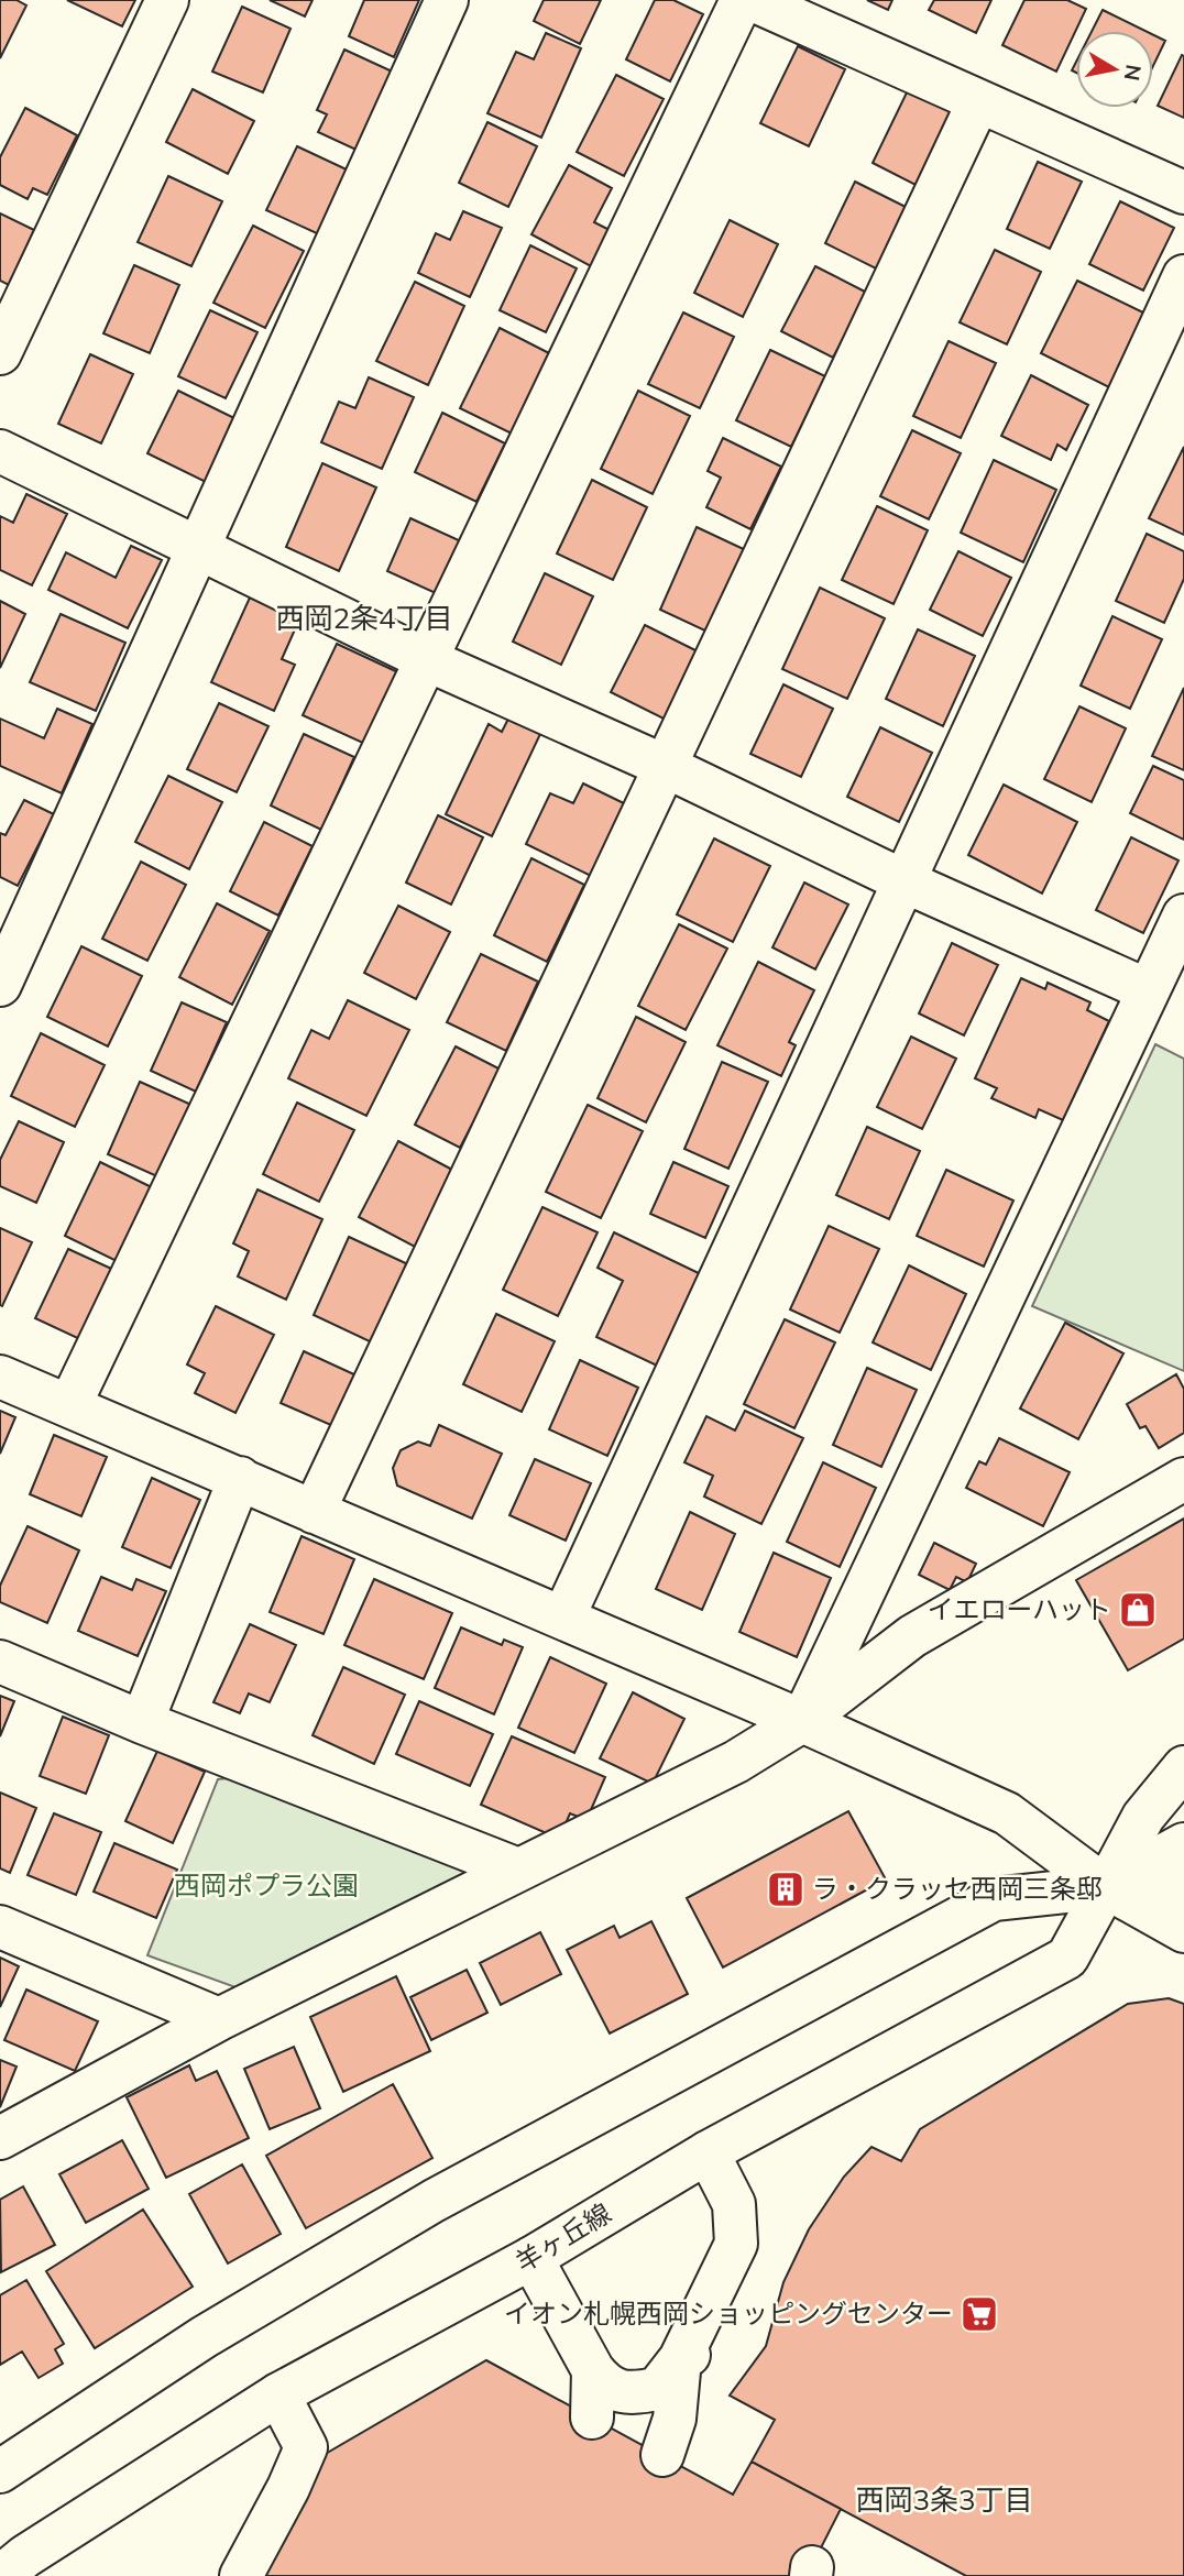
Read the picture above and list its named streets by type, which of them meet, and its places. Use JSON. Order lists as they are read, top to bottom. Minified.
{"streets":{"street":["羊ヶ丘線"]},"districts":["西岡2条4丁目","西岡3条3丁目"],"parks":["西岡ポプラ公園"],"places":{"shop":["イエローハット"],"building":["ラ・クラッセ西岡三条邸"],"supermarket":["イオン札幌西岡ショッピングセンター"]},"north":"right"}
